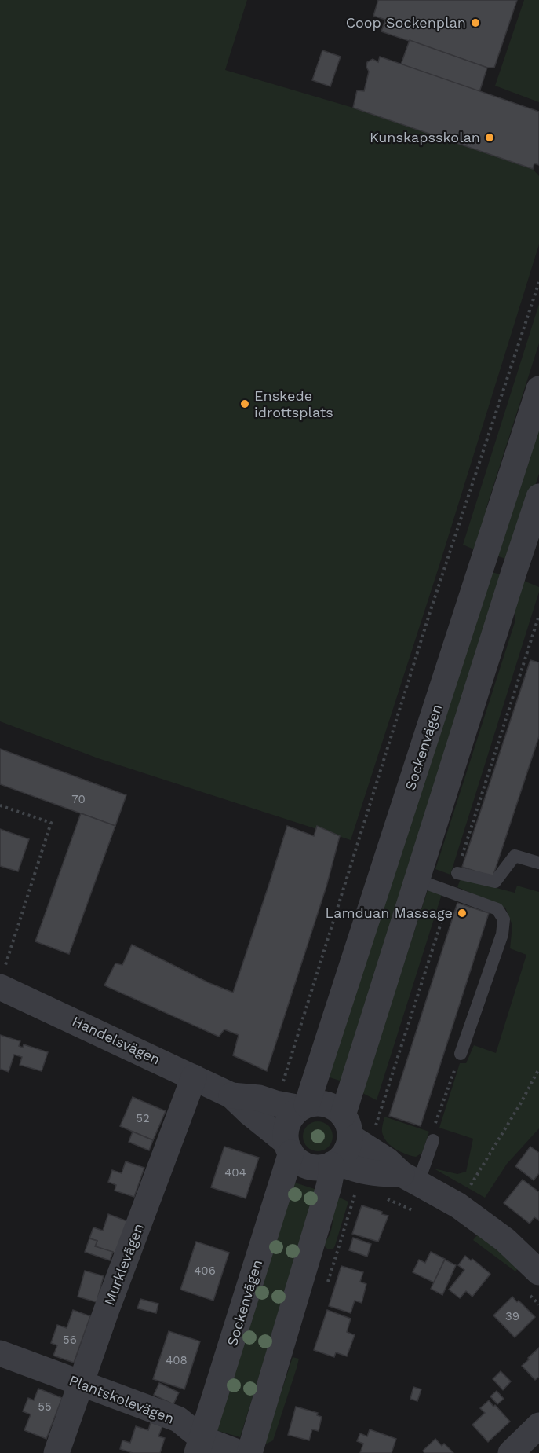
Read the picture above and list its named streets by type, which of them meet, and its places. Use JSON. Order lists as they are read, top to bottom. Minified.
{"streets":{"street":["Sockenvägen","Handelsvägen","Murklevägen","Plantskolevägen"]},"crossings":[["Sockenvägen","Handelsvägen"],["Sockenvägen","Plantskolevägen"],["Handelsvägen","Murklevägen"],["Murklevägen","Plantskolevägen"]],"places":["Coop Sockenplan","Kunskapsskolan","Enskede idrottsplats","Lamduan Massage"],"house_numbers":["70","52","404","406","39","56","408","55"]}
